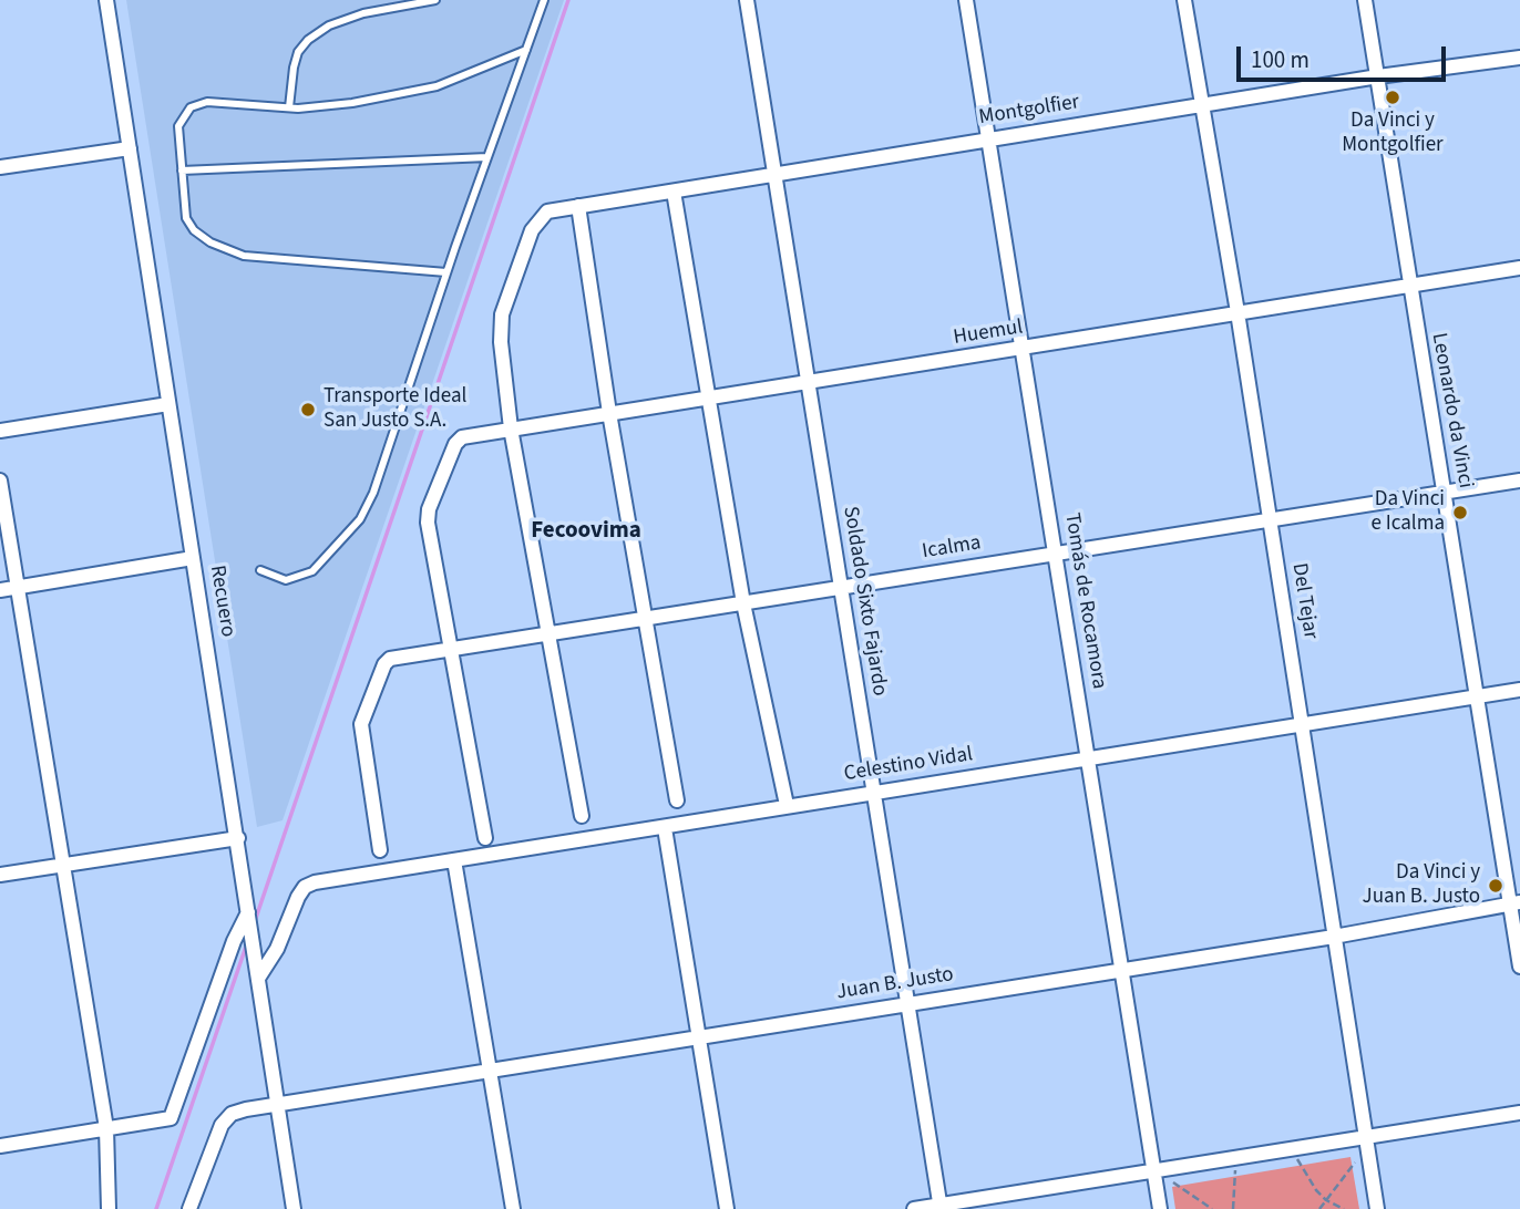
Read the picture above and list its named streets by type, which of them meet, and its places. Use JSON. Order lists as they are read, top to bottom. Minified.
{"streets":{"street":["Montgolfier","Huemul","Leonardo da Vinci","Icalma","Recuero","Soldado Sixto Fajardo","Tomás de Rocamora","Del Tejar","Celestino Vidal","Juan B. Justo"]},"crossings":[["Montgolfier","Huemul"],["Montgolfier","Leonardo da Vinci"],["Montgolfier","Soldado Sixto Fajardo"],["Montgolfier","Tomás de Rocamora"],["Montgolfier","Del Tejar"],["Huemul","Leonardo da Vinci"],["Huemul","Icalma"],["Huemul","Soldado Sixto Fajardo"],["Huemul","Tomás de Rocamora"],["Huemul","Del Tejar"],["Leonardo da Vinci","Icalma"],["Leonardo da Vinci","Celestino Vidal"],["Leonardo da Vinci","Juan B. Justo"],["Icalma","Soldado Sixto Fajardo"],["Icalma","Tomás de Rocamora"],["Icalma","Del Tejar"],["Recuero","Celestino Vidal"],["Recuero","Juan B. Justo"],["Soldado Sixto Fajardo","Celestino Vidal"],["Soldado Sixto Fajardo","Juan B. Justo"],["Tomás de Rocamora","Celestino Vidal"],["Tomás de Rocamora","Juan B. Justo"],["Del Tejar","Celestino Vidal"],["Del Tejar","Juan B. Justo"]],"districts":["Fecoovima"],"places":["Da Vinci y Montgolfier","Transporte Ideal San Justo S.A.","Da Vinci e Icalma","Da Vinci y Juan B. Justo"],"scale_bar":"100 m"}
